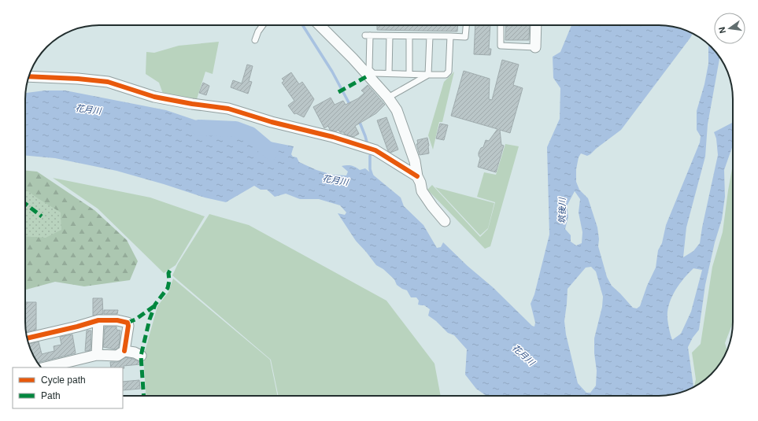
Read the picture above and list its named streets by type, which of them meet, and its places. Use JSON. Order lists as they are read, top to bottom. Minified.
{"water":["花月川","筑後川"],"legend":["Cycle path","Path"],"north":"left"}
